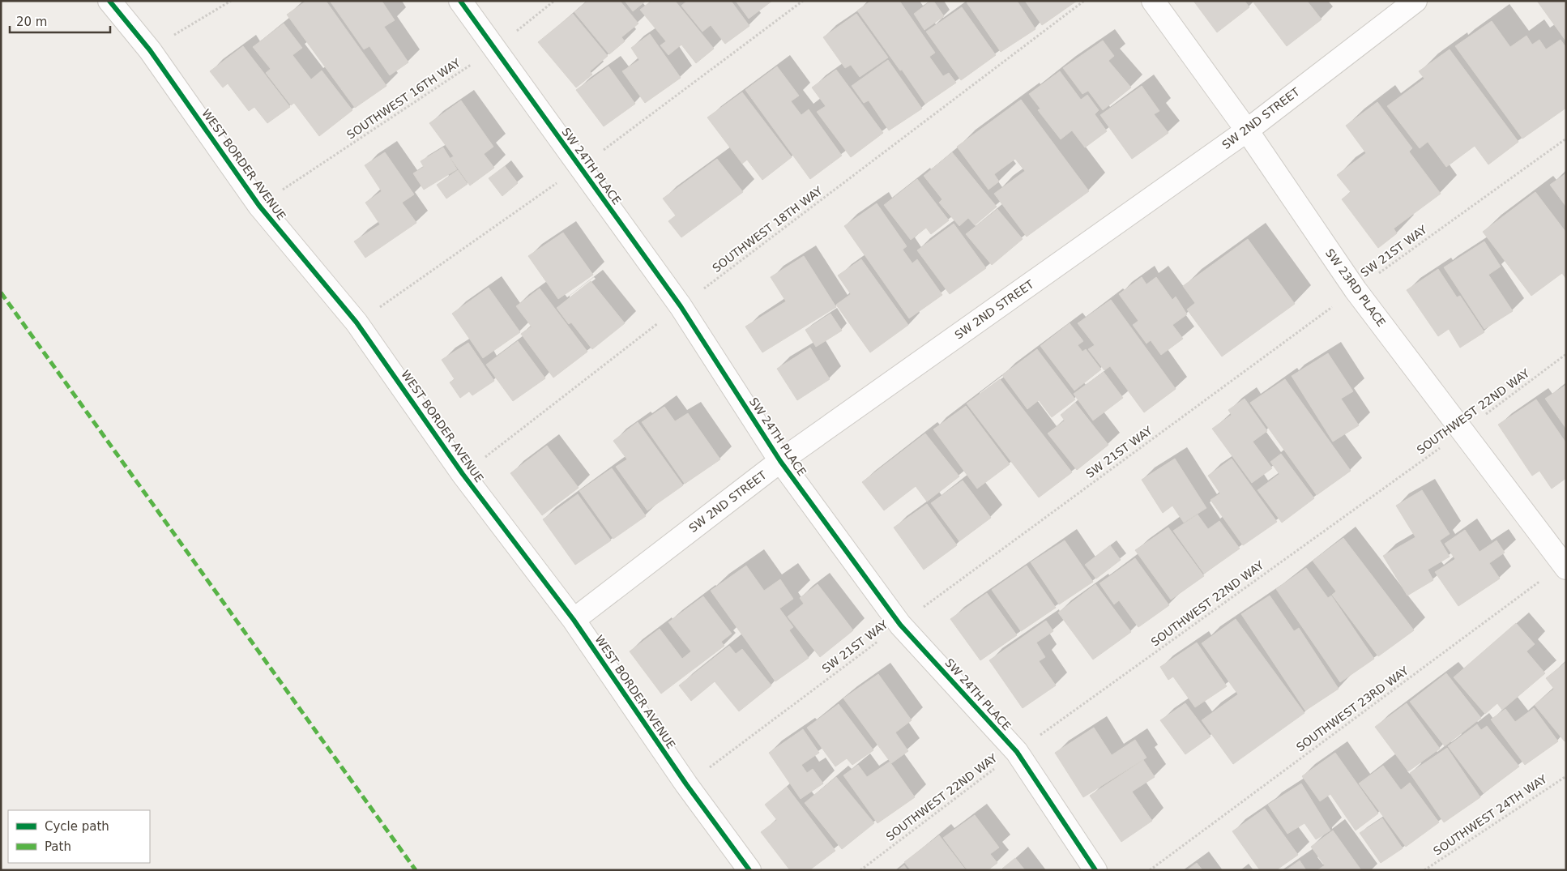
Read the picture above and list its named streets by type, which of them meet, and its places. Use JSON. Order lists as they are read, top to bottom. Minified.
{"streets":{"street":["SW 2ND STREET","WEST BORDER AVENUE","SW 24TH PLACE","SW 23RD PLACE"],"path":["SOUTHWEST 16TH WAY","SOUTHWEST 18TH WAY","SW 21ST WAY","SOUTHWEST 22ND WAY","SOUTHWEST 23RD WAY","SOUTHWEST 24TH WAY"]},"crossings":[["SOUTHWEST 16TH WAY","WEST BORDER AVENUE"],["SOUTHWEST 16TH WAY","SW 24TH PLACE"],["SW 2ND STREET","WEST BORDER AVENUE"],["SW 2ND STREET","SW 24TH PLACE"],["SW 2ND STREET","SW 23RD PLACE"],["WEST BORDER AVENUE","SOUTHWEST 18TH WAY"],["WEST BORDER AVENUE","SW 21ST WAY"],["SW 24TH PLACE","SOUTHWEST 18TH WAY"],["SW 24TH PLACE","SW 21ST WAY"],["SW 24TH PLACE","SOUTHWEST 22ND WAY"],["SW 21ST WAY","SW 23RD PLACE"],["SW 23RD PLACE","SOUTHWEST 22ND WAY"],["SW 23RD PLACE","SOUTHWEST 23RD WAY"]],"legend":["Cycle path","Path"],"scale_bar":"20 m"}
